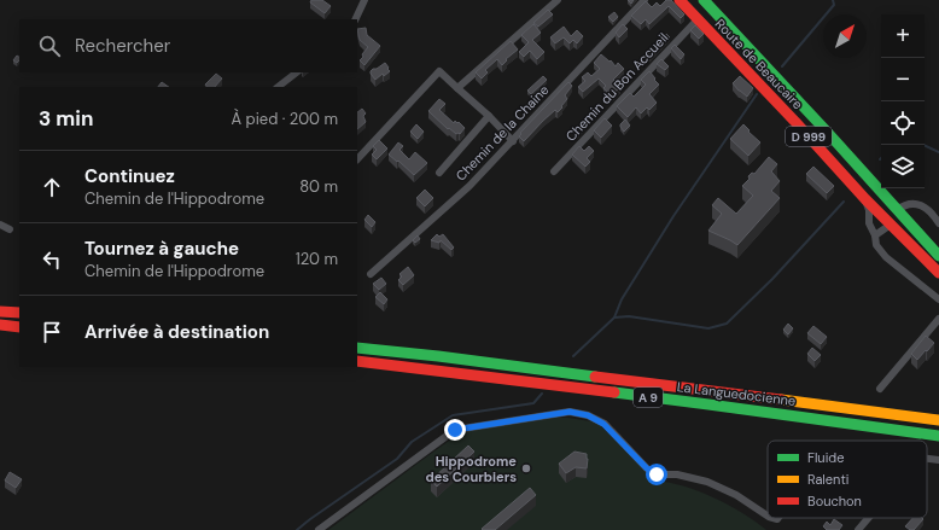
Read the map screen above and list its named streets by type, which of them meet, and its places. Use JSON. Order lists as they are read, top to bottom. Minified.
{"streets":{"main road":["Route de Beaucaire","D 999","La Languedocienne","A 9"],"street":["Chemin du Bon Accueil","Chemin de la Chaine"]},"crossings":[["Route de Beaucaire","Chemin du Bon Accueil"]],"places":["Hippodrome des Courbiers"],"legend":["Fluide","Ralenti","Bouchon"],"north":"top right","page":{"map_buttons":["+","−"],"search":"Rechercher","heading":["3 min","À pied · 200 m"],"list":[["Continuez","Chemin de l'Hippodrome","80 m"],["Tournez à gauche","Chemin de l'Hippodrome","120 m"],"Arrivée à destination"]}}
